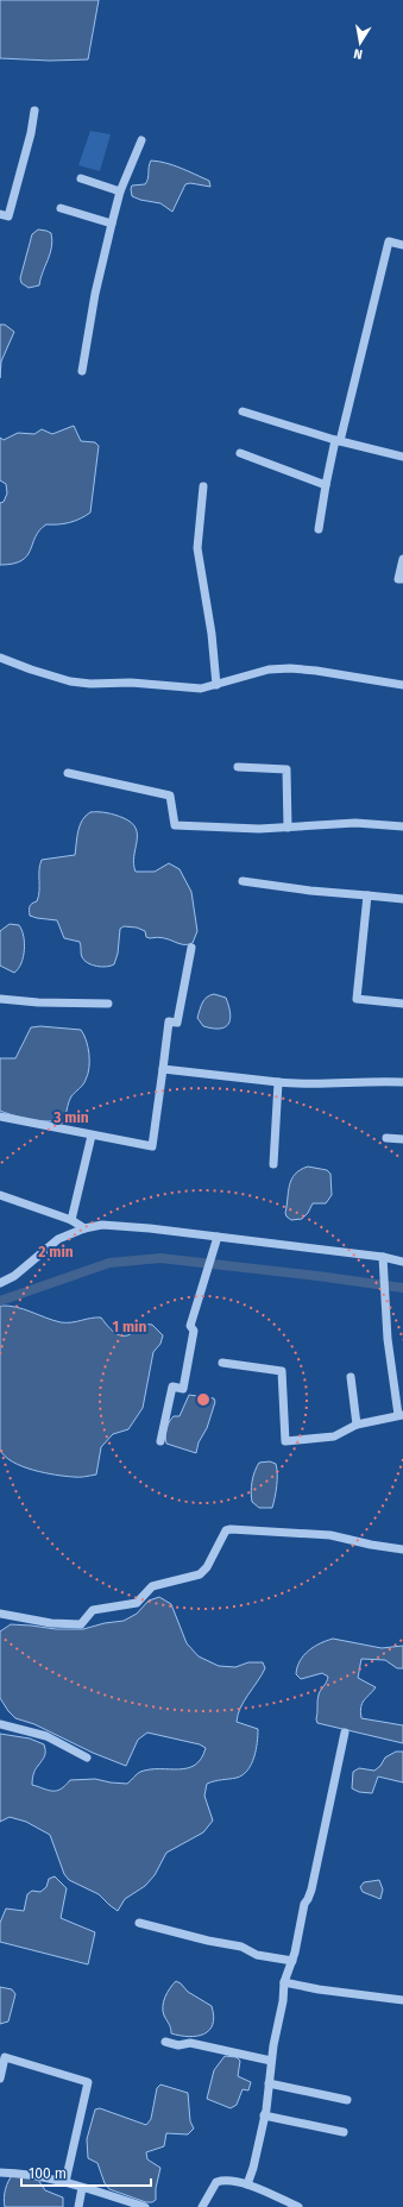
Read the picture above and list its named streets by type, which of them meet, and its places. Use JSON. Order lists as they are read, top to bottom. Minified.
{"scale_bar":"100 m","north":"bottom","rings":["3 min","2 min","1 min"]}
